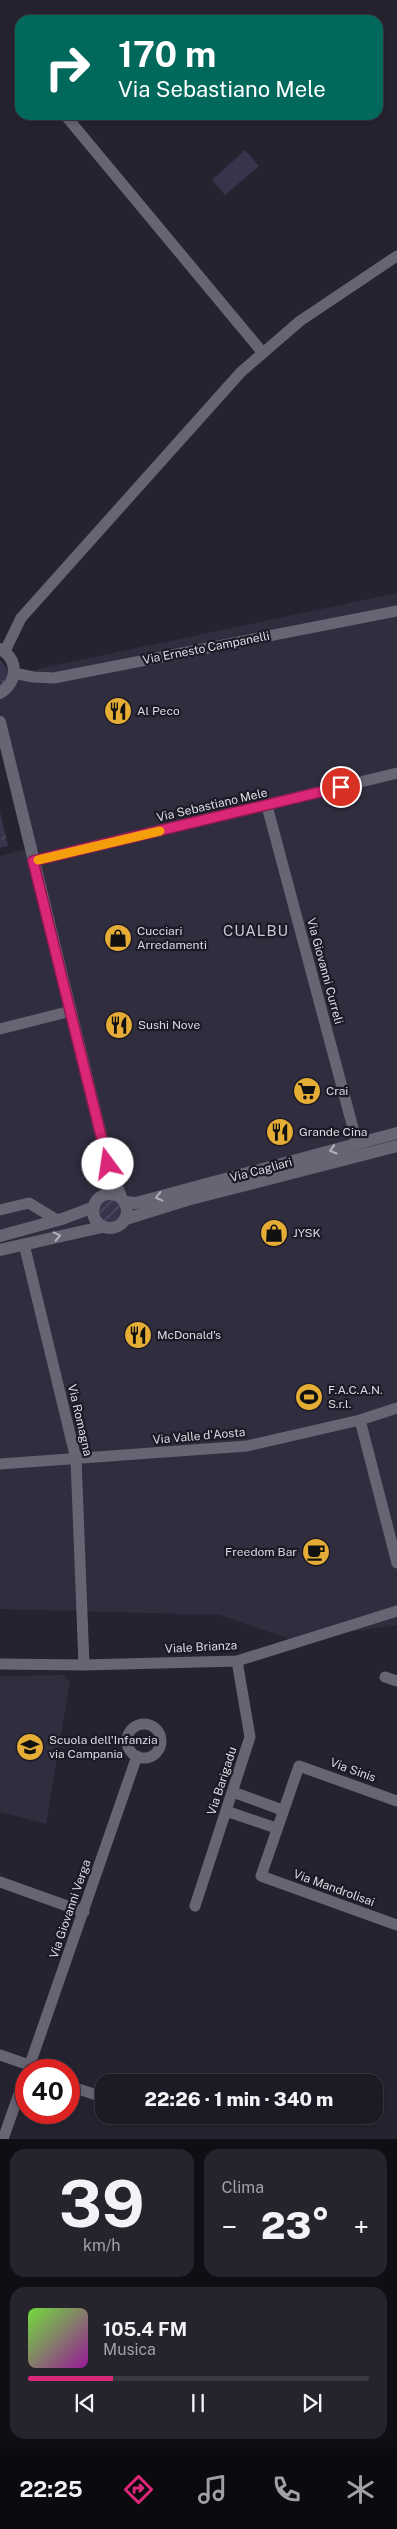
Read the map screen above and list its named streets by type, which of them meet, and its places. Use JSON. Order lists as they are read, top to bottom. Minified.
{"streets":{"main road":["Via Cagliari"],"street":["Via Ernesto Campanelli","Via Sebastiano Mele","Via Giovanni Curreli","Via Romagna","Via Valle d'Aosta","Viale Brianza","Via Sinis","Via Barigadu","Via Mandrolisai","Via Giovanni Verga"]},"crossings":[["Via Sebastiano Mele","Via Giovanni Curreli"],["Via Giovanni Curreli","Via Cagliari"],["Via Cagliari","Via Romagna"],["Via Romagna","Via Valle d'Aosta"],["Via Romagna","Viale Brianza"],["Viale Brianza","Via Barigadu"]],"districts":["CUALBU"],"places":{"restaurant":["Al Peco","Sushi Nove","Grande Cina","McDonald's"],"shop":["Cucciari Arredamenti","JYSK"],"supermarket":["Crai"],"sports":["F.A.C.A.N. S.r.l."],"cafe":["Freedom Bar"],"school or university":["Scuola dell'Infanzia via Campania"]},"page":{"turn":["170 m","Via Sebastiano Mele"],"limit":"40","trip":"22:26 · 1 min · 340 m","tile":[["39","km/h"],"Clima"],"heat":["−","23°","+"],"song":["105.4 FM","Musica"],"tabs":"22:25"}}
